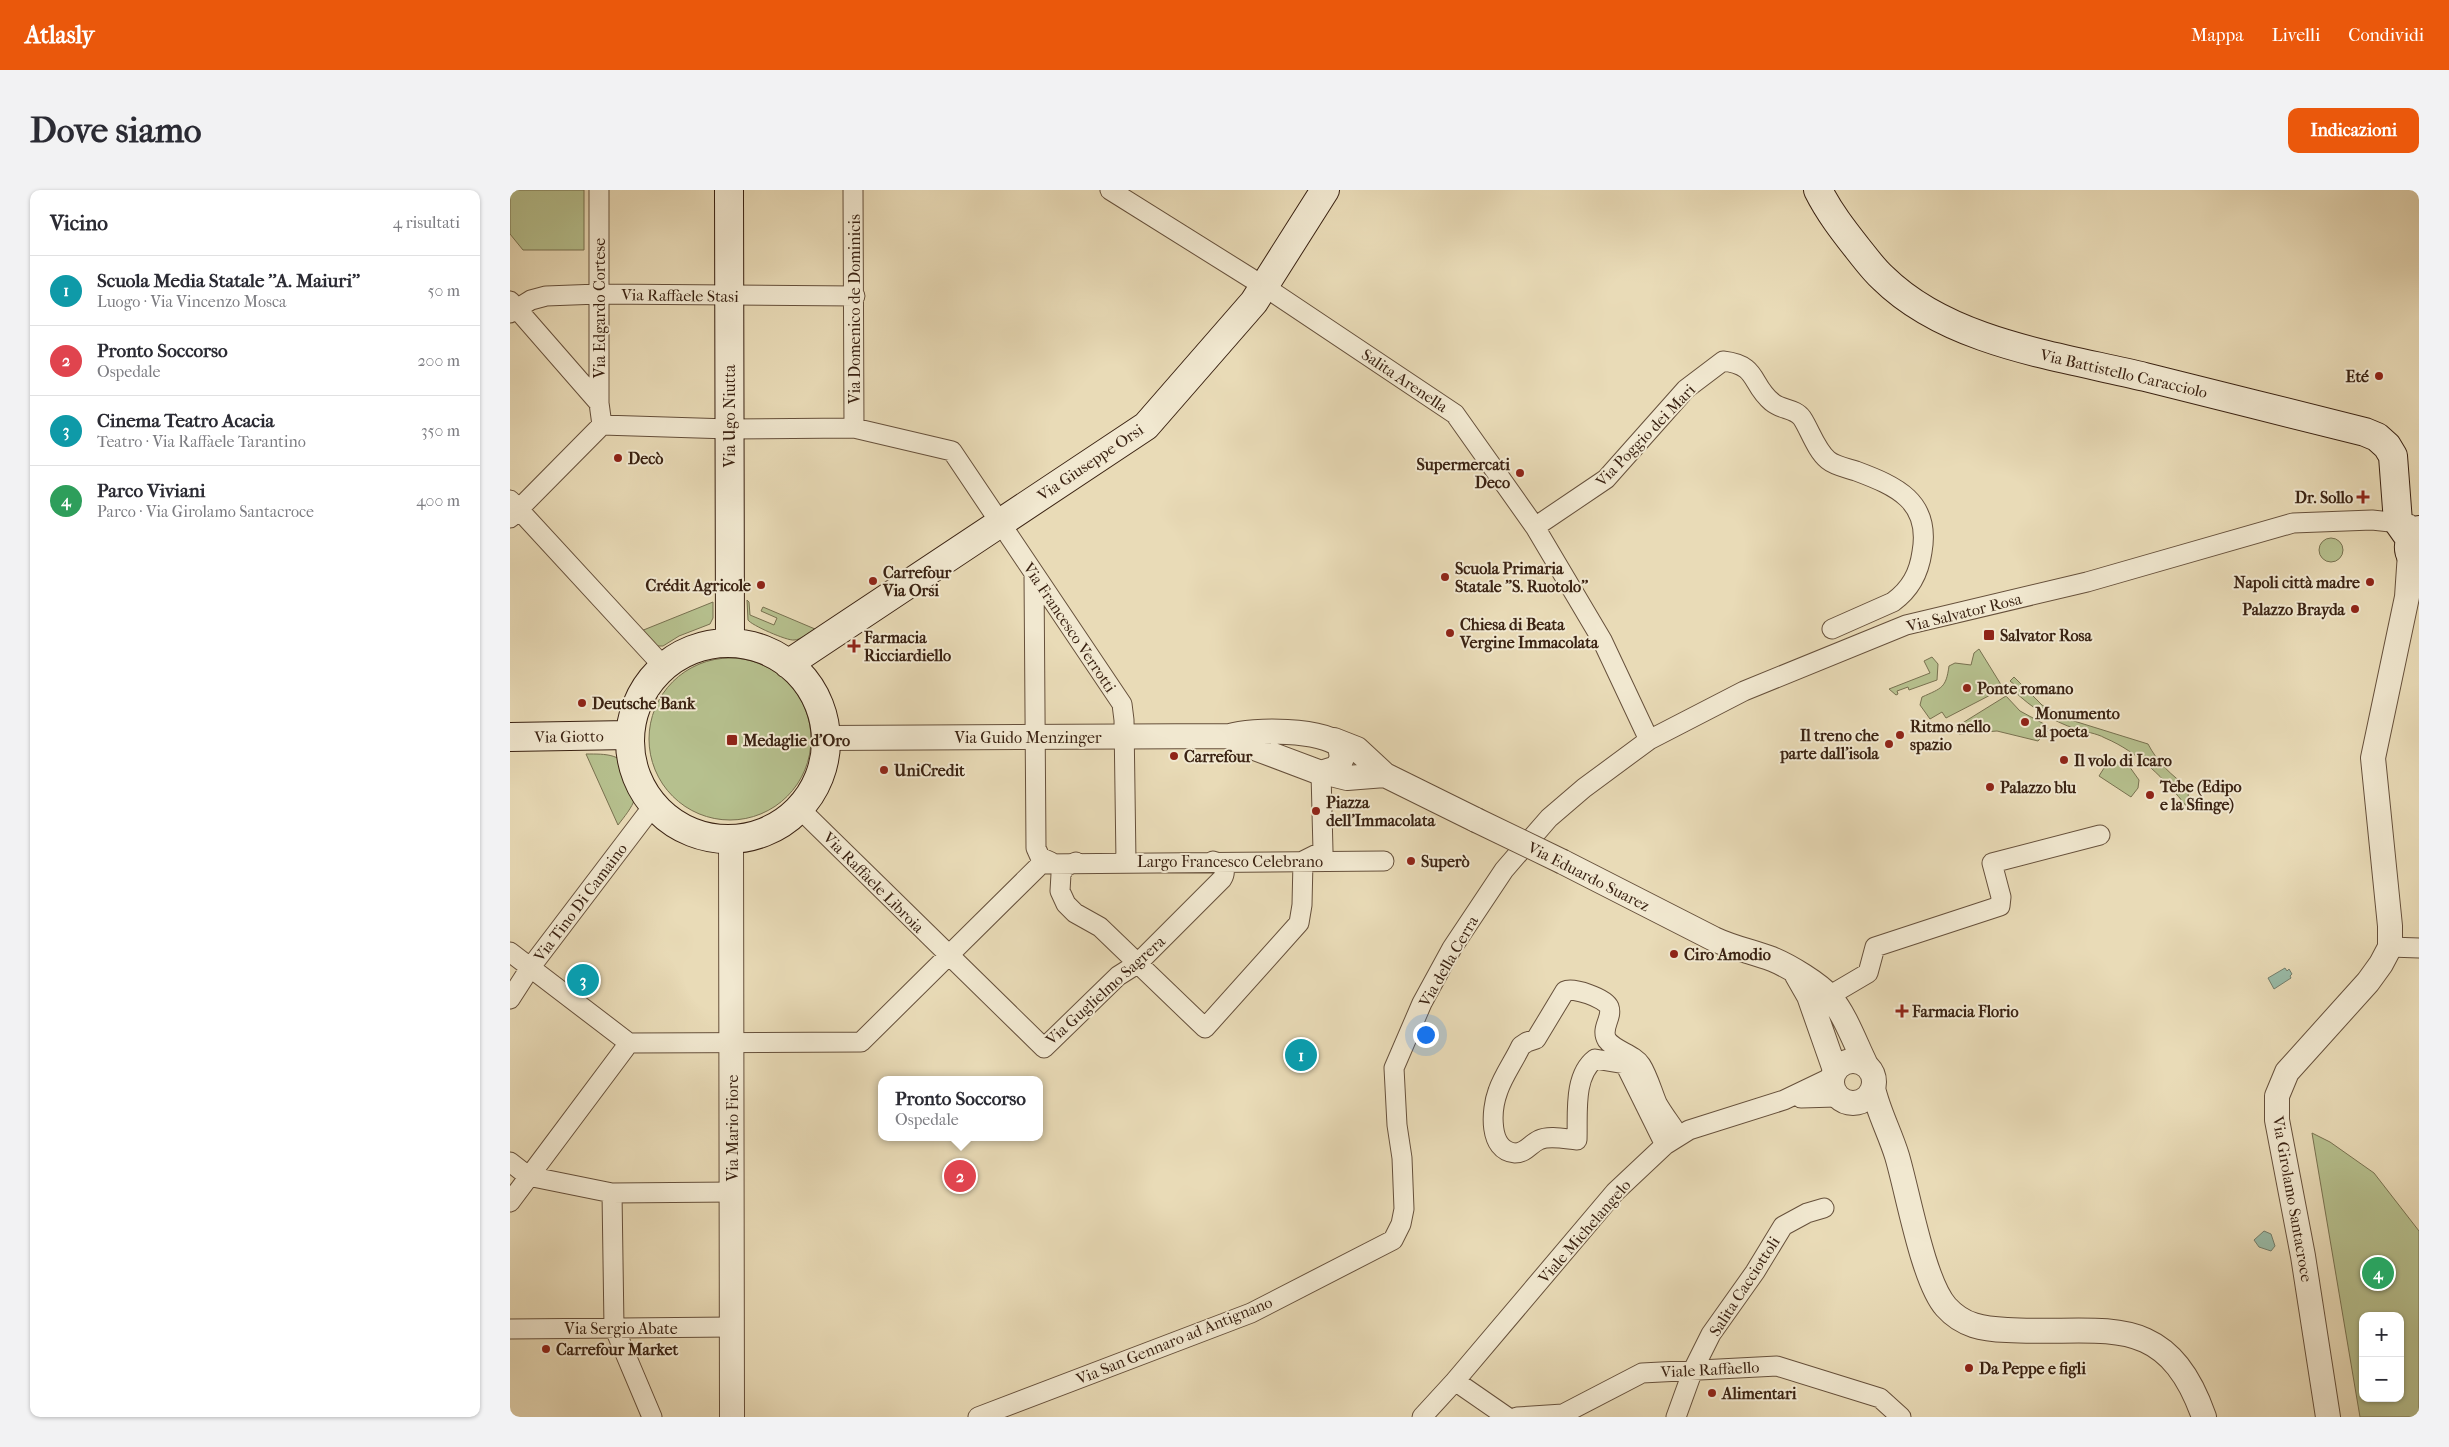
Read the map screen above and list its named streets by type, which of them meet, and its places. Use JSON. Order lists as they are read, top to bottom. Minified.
{"streets":{"main road":["Via Battistello Caracciolo","Via Ugo Niutta","Via Giuseppe Orsi","Via Giotto"],"street":["Via Raffaele Stasi","Via Edgardo Cortese","Via Domenico de Dominicis","Salita Arenella","Via Poggio dei Mari","Via Salvator Rosa","Via Francesco Verrotti","Via Guido Menzinger","Largo Francesco Celebrano","Via Eduardo Suarez","Via Raffaele Libroia","Via Tino Di Camaino","Via della Cerra","Via Guglielmo Sagrera","Via Mario Fiore","Via Girolamo Santacroce","Viale Michelangelo","Salita Cacciottoli","Via Sergio Abate","Via San Gennaro ad Antignano","Viale Raffaello"]},"crossings":[["Via Raffaele Stasi","Via Edgardo Cortese"],["Via Raffaele Stasi","Via Domenico de Dominicis"],["Via Raffaele Stasi","Via Ugo Niutta"],["Via Edgardo Cortese","Via Francesco Verrotti"],["Via Domenico de Dominicis","Via Francesco Verrotti"],["Via Battistello Caracciolo","Via Salvator Rosa"],["Salita Arenella","Via Poggio dei Mari"],["Salita Arenella","Via Giuseppe Orsi"],["Salita Arenella","Via Salvator Rosa"],["Via Ugo Niutta","Via Francesco Verrotti"],["Via Giuseppe Orsi","Via Francesco Verrotti"],["Via Salvator Rosa","Via della Cerra"],["Via Francesco Verrotti","Via Guido Menzinger"],["Via Francesco Verrotti","Largo Francesco Celebrano"],["Largo Francesco Celebrano","Via Raffaele Libroia"],["Largo Francesco Celebrano","Via Guglielmo Sagrera"],["Largo Francesco Celebrano","Via Mario Fiore"],["Via Raffaele Libroia","Via Guglielmo Sagrera"],["Via della Cerra","Via San Gennaro ad Antignano"],["Via Mario Fiore","Via Sergio Abate"],["Salita Cacciottoli","Viale Raffaello"]],"places":{"other":["Eté","Decò","Supermercati Deco","Scuola Primaria Statale ''S. Ruotolo''","Carrefour Via Orsi","Napoli città madre","Crédit Agricole","Palazzo Brayda","Chiesa di Beata Vergine Immacolata","Ponte romano","Deutsche Bank","Monumento al poeta","Ritmo nello spazio","Il treno che parte dall'isola","Carrefour","Il volo di Icaro","UniCredit","Palazzo blu","Tebe (Edipo e la Sfinge)","Piazza dell'Immacolata","Superò","Ciro Amodio","Carrefour Market","Da Peppe e figli","Alimentari"],"health":["Dr. Sollo","Farmacia Ricciardiello","Farmacia Florio"],"transit":["Salvator Rosa","Medaglie d'Oro"]},"page":{"header":"Atlasly","nav":["Mappa","Livelli","Condividi"],"buttons":"Indicazioni","title":"Dove siamo","heading":["Vicino","4 risultati"],"list":[{"mark":"1","name":"Scuola Media Statale ''A. Maiuri''","note":"Luogo · Via Vincenzo Mosca","value":"50 m"},{"mark":"2","name":"Pronto Soccorso","note":"Ospedale","value":"200 m"},{"mark":"3","name":"Cinema Teatro Acacia","note":"Teatro · Via Raffaele Tarantino","value":"350 m"},{"mark":"4","name":"Parco Viviani","note":"Parco · Via Girolamo Santacroce","value":"400 m"}],"pins":["3","1","2","4"],"popup":["Pronto Soccorso","Ospedale"],"map_buttons":["+","−"]}}
